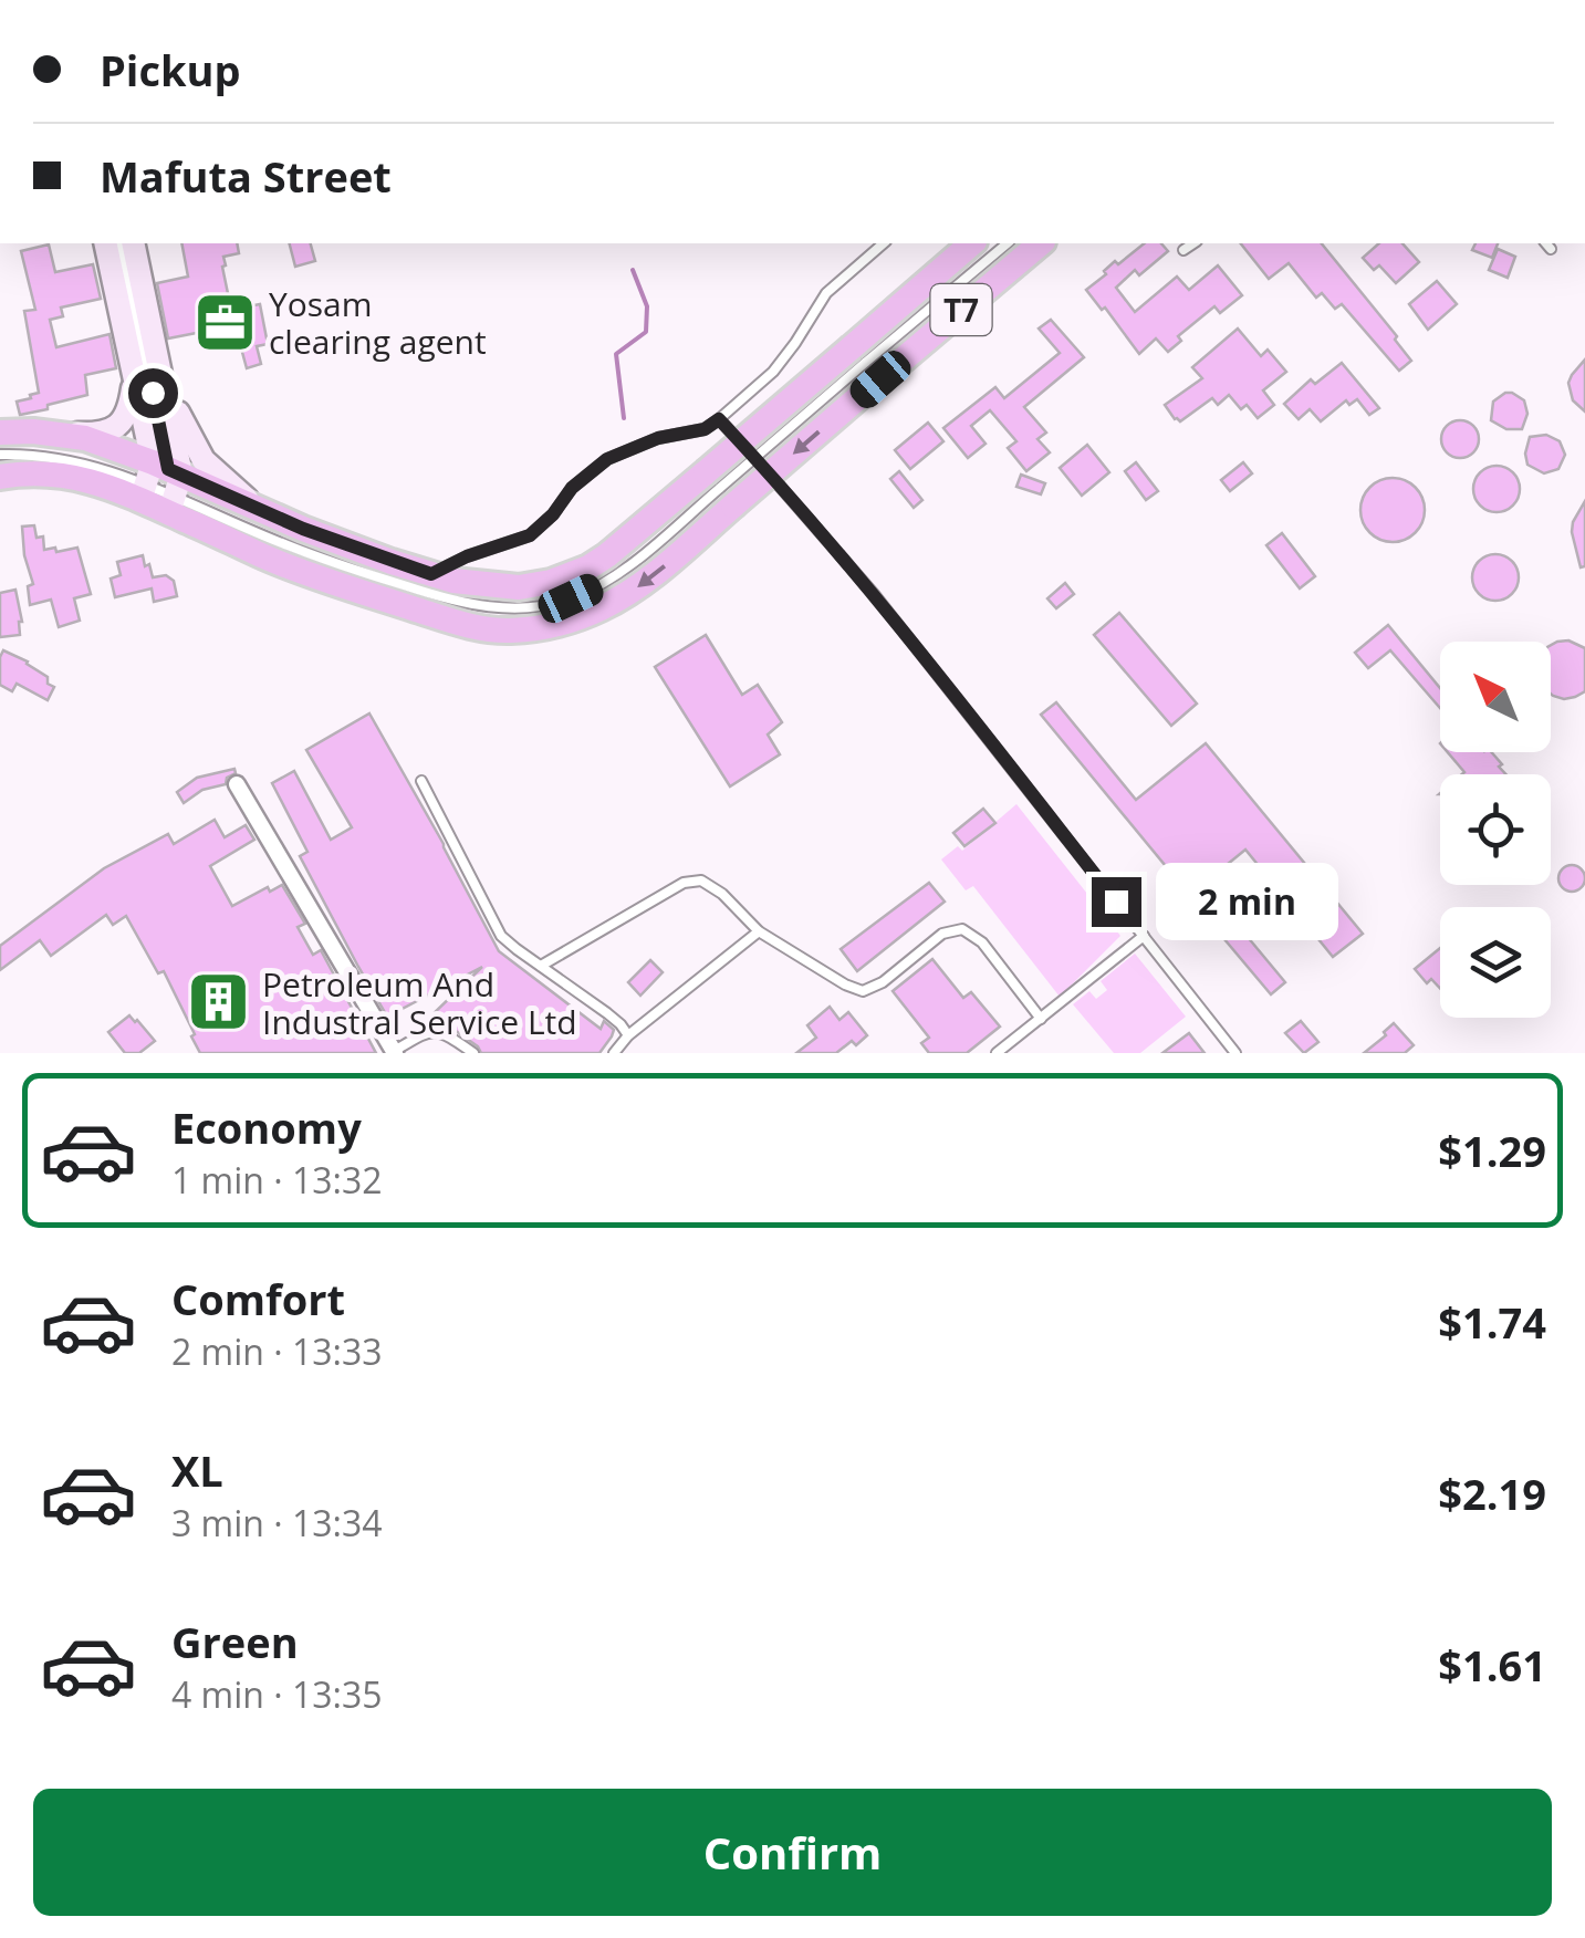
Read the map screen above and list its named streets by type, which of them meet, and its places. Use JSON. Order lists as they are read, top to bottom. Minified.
{"streets":{"highway":["T7"]},"places":{"office":["Yosam clearing agent"],"building":["Petroleum And Industral Service Ltd"]},"north":"top left","page":{"banner":["Pickup","Mafuta Street"],"bubble":"2 min","list":[{"name":"Economy","note":"1 min · 13:32","value":"$1.29"},{"name":"Comfort","note":"2 min · 13:33","value":"$1.74"},{"name":"XL","note":"3 min · 13:34","value":"$2.19"},{"name":"Green","note":"4 min · 13:35","value":"$1.61"}],"buttons":"Confirm"}}
